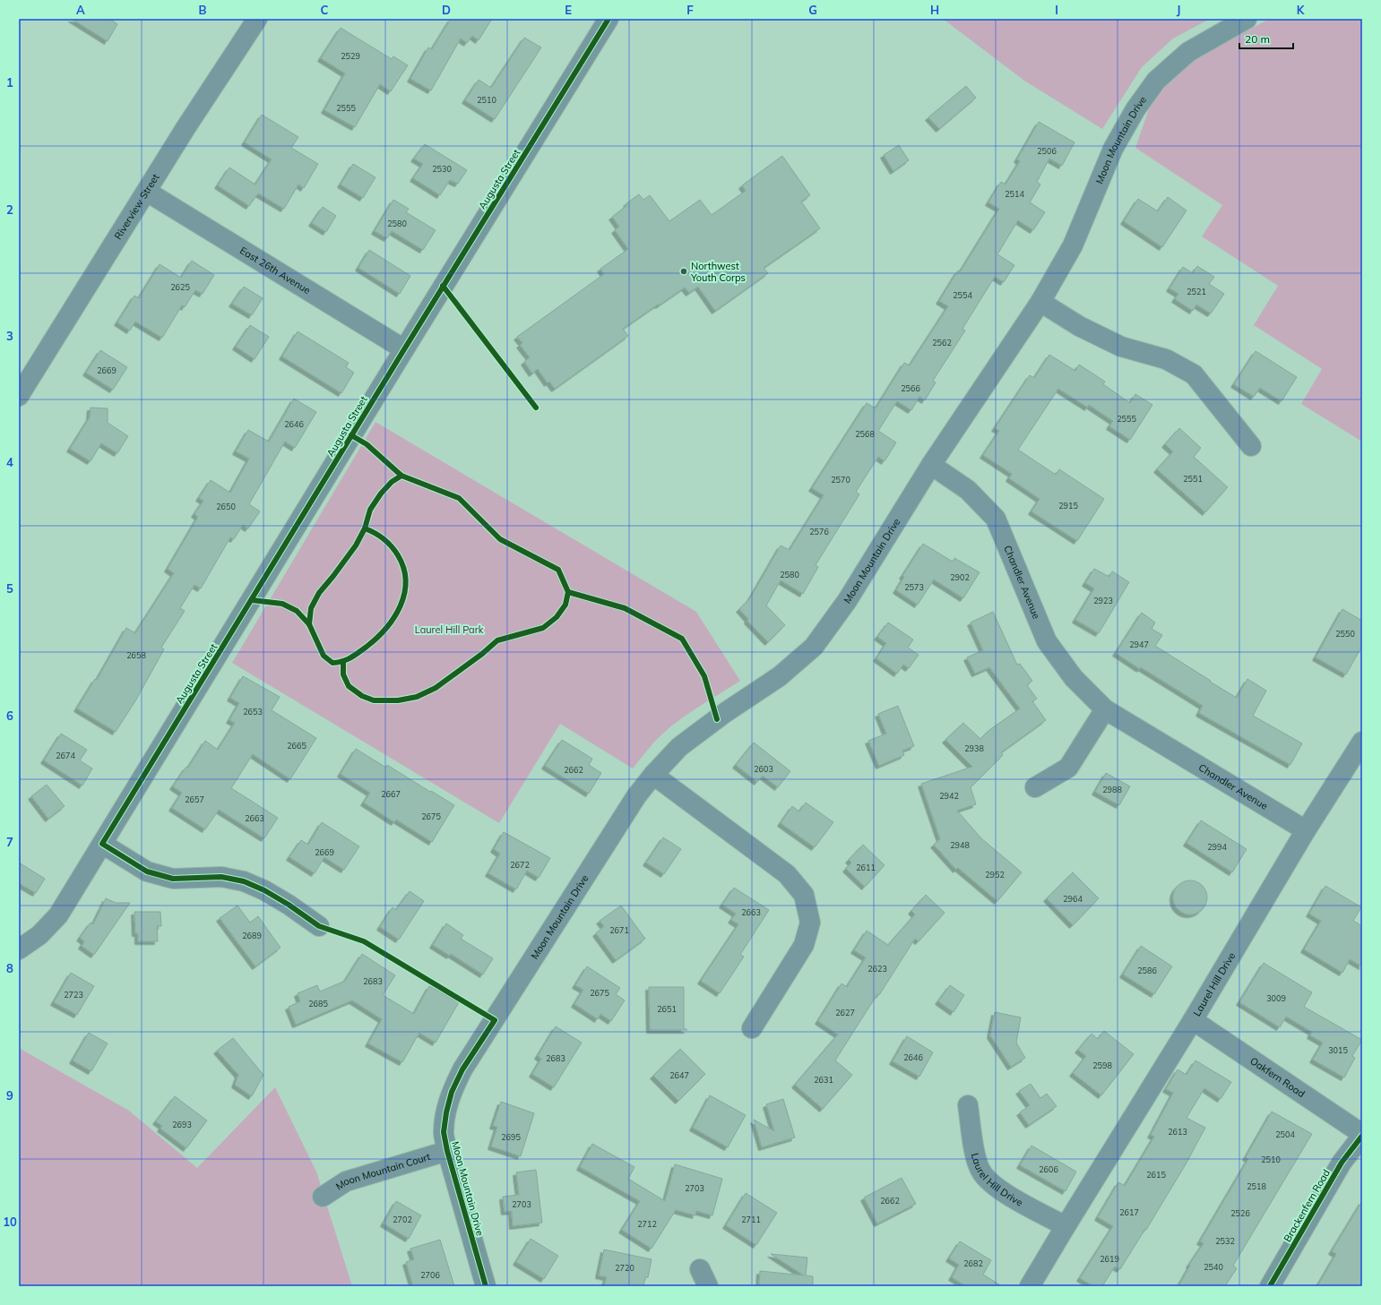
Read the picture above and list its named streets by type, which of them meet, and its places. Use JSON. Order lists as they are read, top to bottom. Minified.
{"streets":{"street":["Moon Mountain Drive","Augusta Street","Riverview Street","East 26th Avenue","Chandler Avenue","Laurel Hill Drive","Oakfern Road","Moon Mountain Court","Brackenfern Road"]},"crossings":[["Moon Mountain Drive","Chandler Avenue"],["Moon Mountain Drive","Moon Mountain Court"],["Augusta Street","East 26th Avenue"],["Riverview Street","East 26th Avenue"],["Chandler Avenue","Laurel Hill Drive"],["Laurel Hill Drive","Oakfern Road"],["Oakfern Road","Brackenfern Road"]],"parks":["Laurel Hill Park"],"places":["Northwest Youth Corps"],"house_numbers":["2529","2510","2555","2506","2530","2514","2580","2625","2521","2554","2562","2669","2566","2555","2646","2568","2551","2570","2915","2650","2576","2580","2902","2573","2923","2550","2947","2658","2653","2665","2938","2674","2603","2662","2988","2667","2942","2657","2675","2663","2948","2994","2669","2672","2611","2952","2964","2663","2671","2689","2623","2586","2683","2675","2723","3009","2685","2651","2627","3015","2646","2683","2598","2647","2631","2693","2613","2504","2695","2510","2606","2615","2518","2703","2662","2703","2617","2526","2702","2711","2712","2532","2619","2682","2540","2720","2706"],"scale_bar":"20 m","grid":{"columns":["A","B","C","D","E","F","G","H","I","J","K"],"rows":["1","2","3","4","5","6","7","8","9","10"]}}
